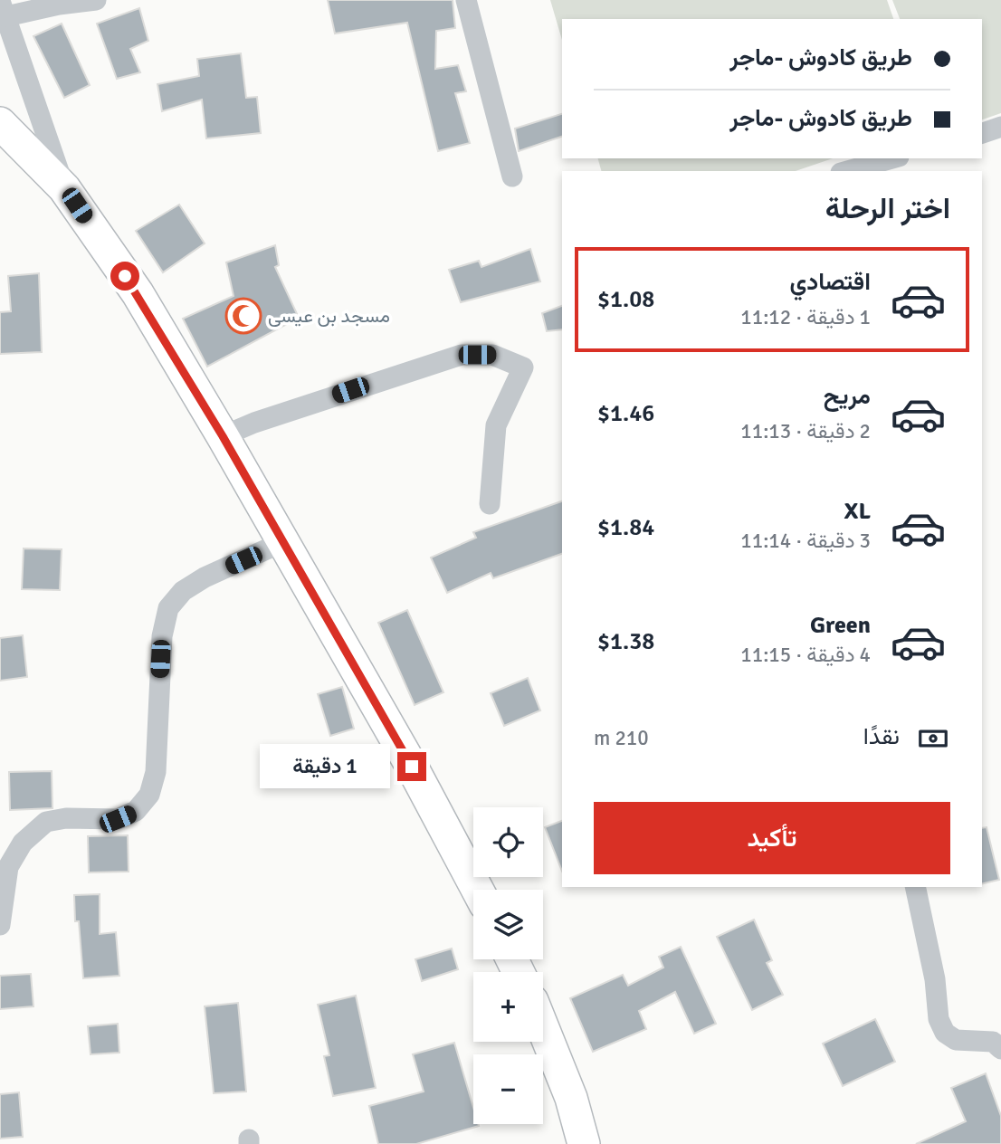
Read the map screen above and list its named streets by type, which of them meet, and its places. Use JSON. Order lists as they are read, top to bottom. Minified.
{"places":{"mosque":["مسجد بن عيسى"]},"page":{"banner":["طريق كادوش -ماجر","طريق كادوش -ماجر"],"heading":"اختر الرحلة","list":[{"name":"اقتصادي","note":"1 دقيقة · 11:12","value":"$1.08"},{"name":"مريح","note":"2 دقيقة · 11:13","value":"$1.46"},{"name":"XL","note":"3 دقيقة · 11:14","value":"$1.84"},{"name":"Green","note":"4 دقيقة · 11:15","value":"$1.38"}],"pay":["نقدًا","210 m"],"bubble":"1 دقيقة","buttons":"تأكيد","map_buttons":["+","−"]}}
